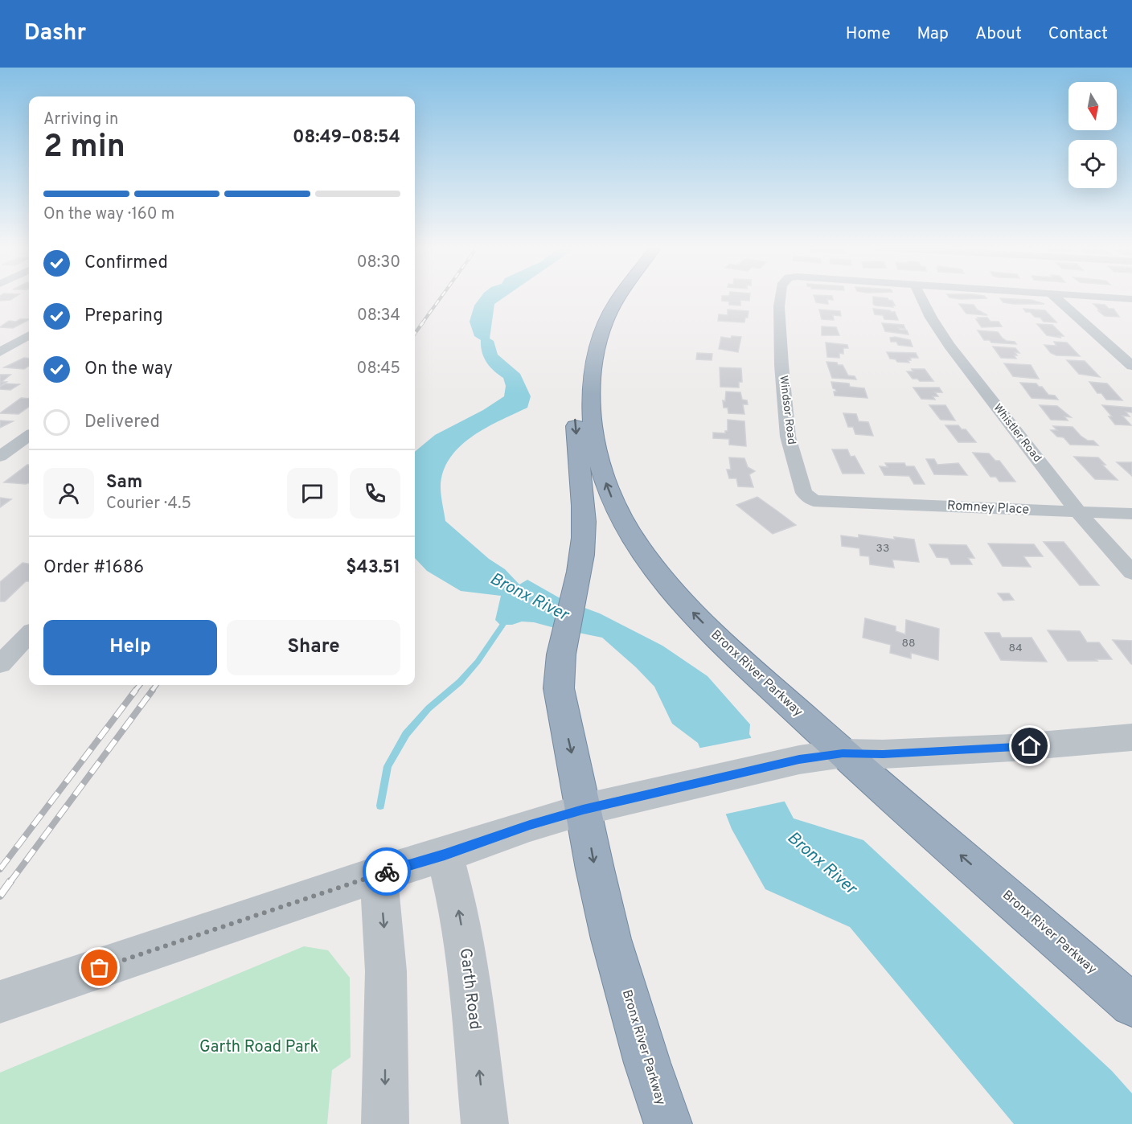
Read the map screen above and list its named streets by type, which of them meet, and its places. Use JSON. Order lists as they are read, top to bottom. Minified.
{"streets":{"highway":["Bronx River Parkway"],"street":["Windsor Road","Whistler Road","Romney Place","Garth Road"]},"crossings":[["Windsor Road","Romney Place"],["Whistler Road","Romney Place"]],"water":["Bronx River"],"parks":["Garth Road Park"],"house_numbers":["33","88","84"],"north":"bottom","page":{"header":"Dashr","nav":["Home","Map","About","Contact"],"heading":["2 min","Arriving in","08:49–08:54"],"panel":["Sam","Courier · 4.5","Order #1686","$43.51"],"bar":"On the way · 160 m","list":[["Confirmed","08:30"],["Preparing","08:34"],["On the way","08:45"],"Delivered"],"buttons":["Help","Share"]}}
